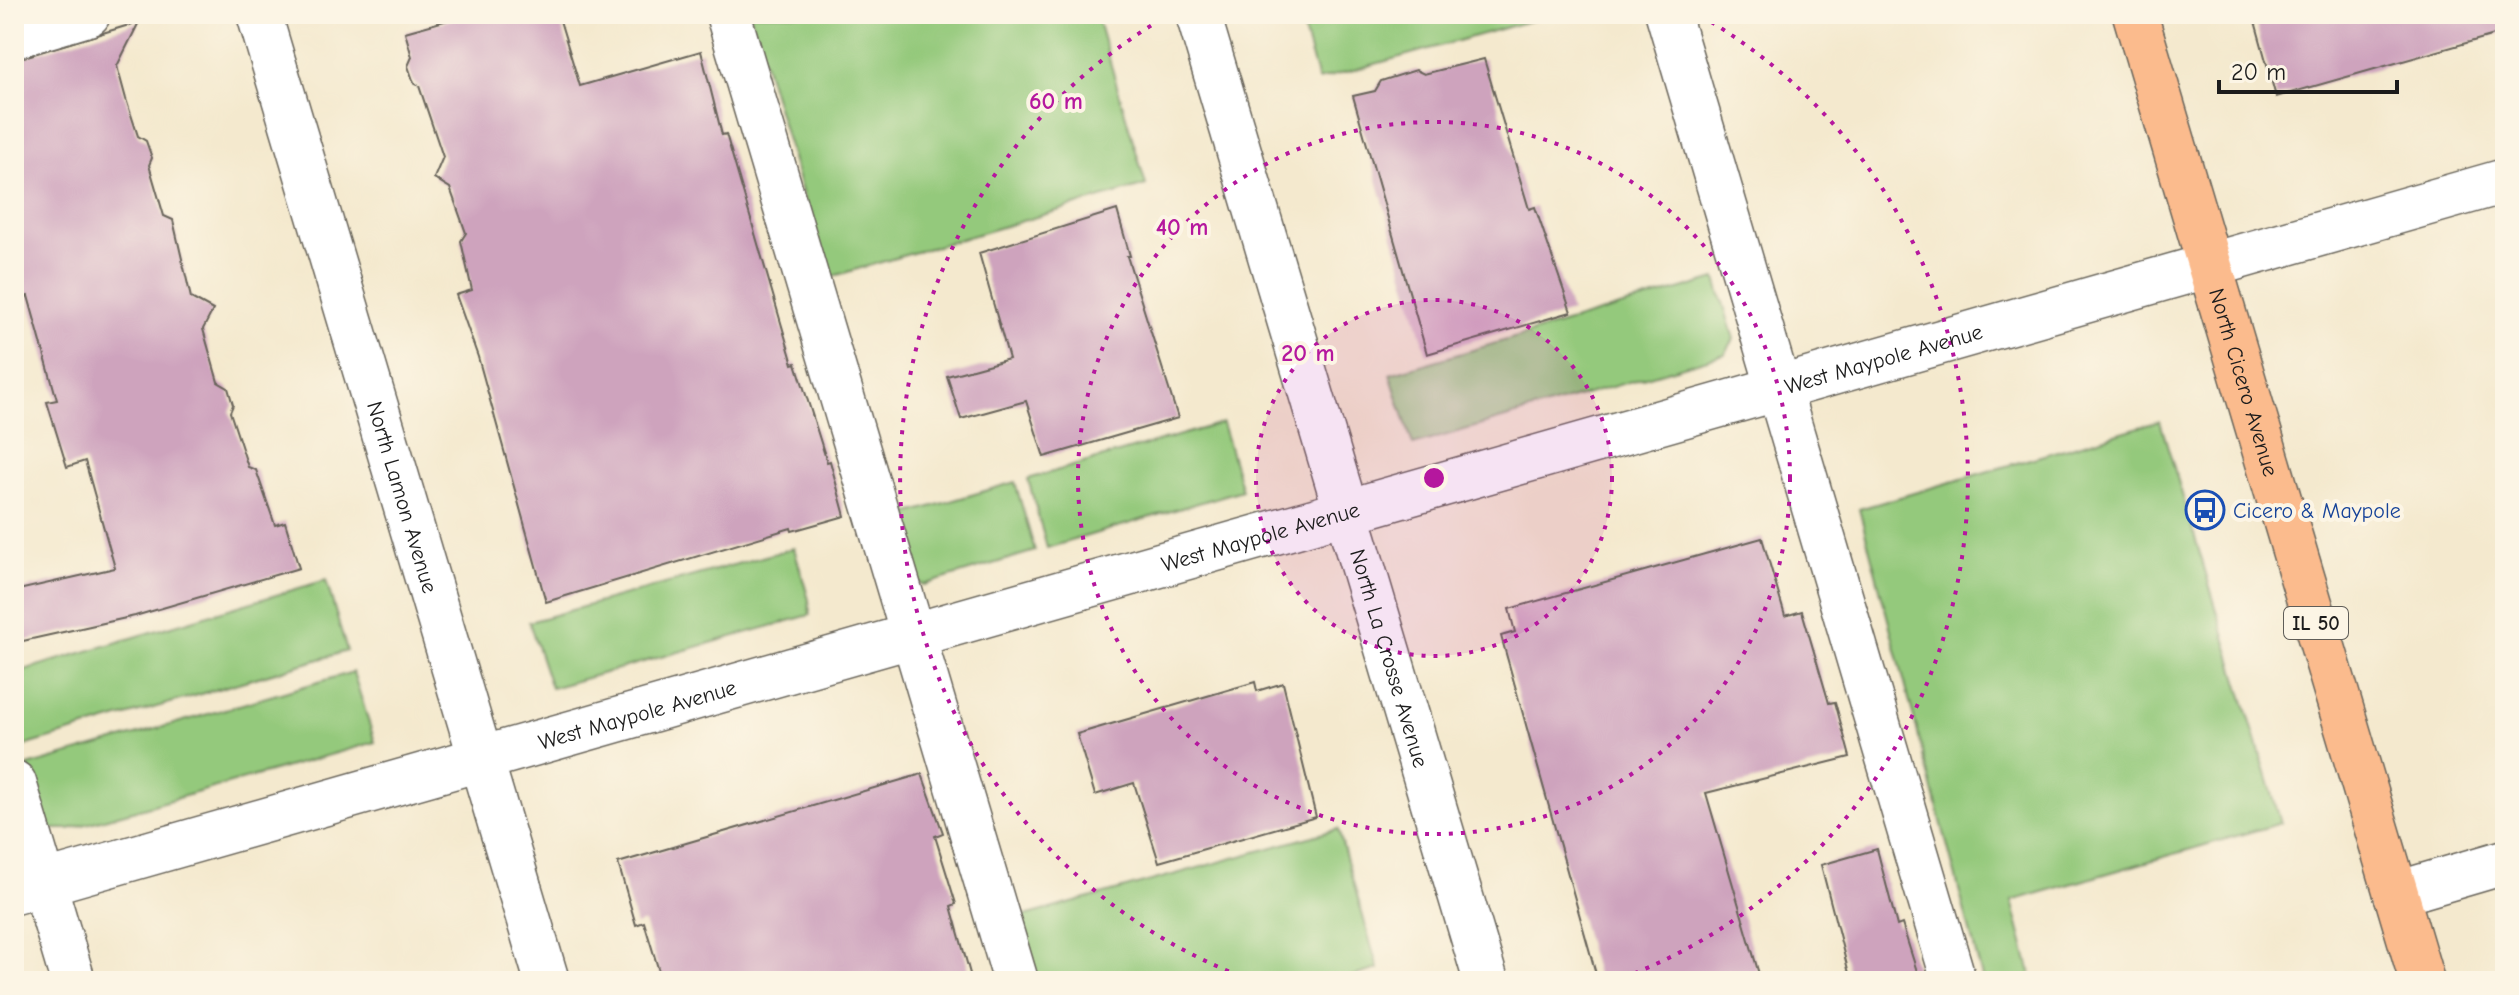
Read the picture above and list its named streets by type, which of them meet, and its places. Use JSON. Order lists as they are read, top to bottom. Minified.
{"streets":{"main road":["North Cicero Avenue","IL 50"],"street":["West Maypole Avenue","North Lamon Avenue","North La Crosse Avenue"]},"crossings":[["West Maypole Avenue","North Cicero Avenue"],["West Maypole Avenue","North Lamon Avenue"],["West Maypole Avenue","North La Crosse Avenue"]],"places":{"bus stop":["Cicero & Maypole"]},"scale_bar":"20 m","rings":["60 m","40 m","20 m"]}
